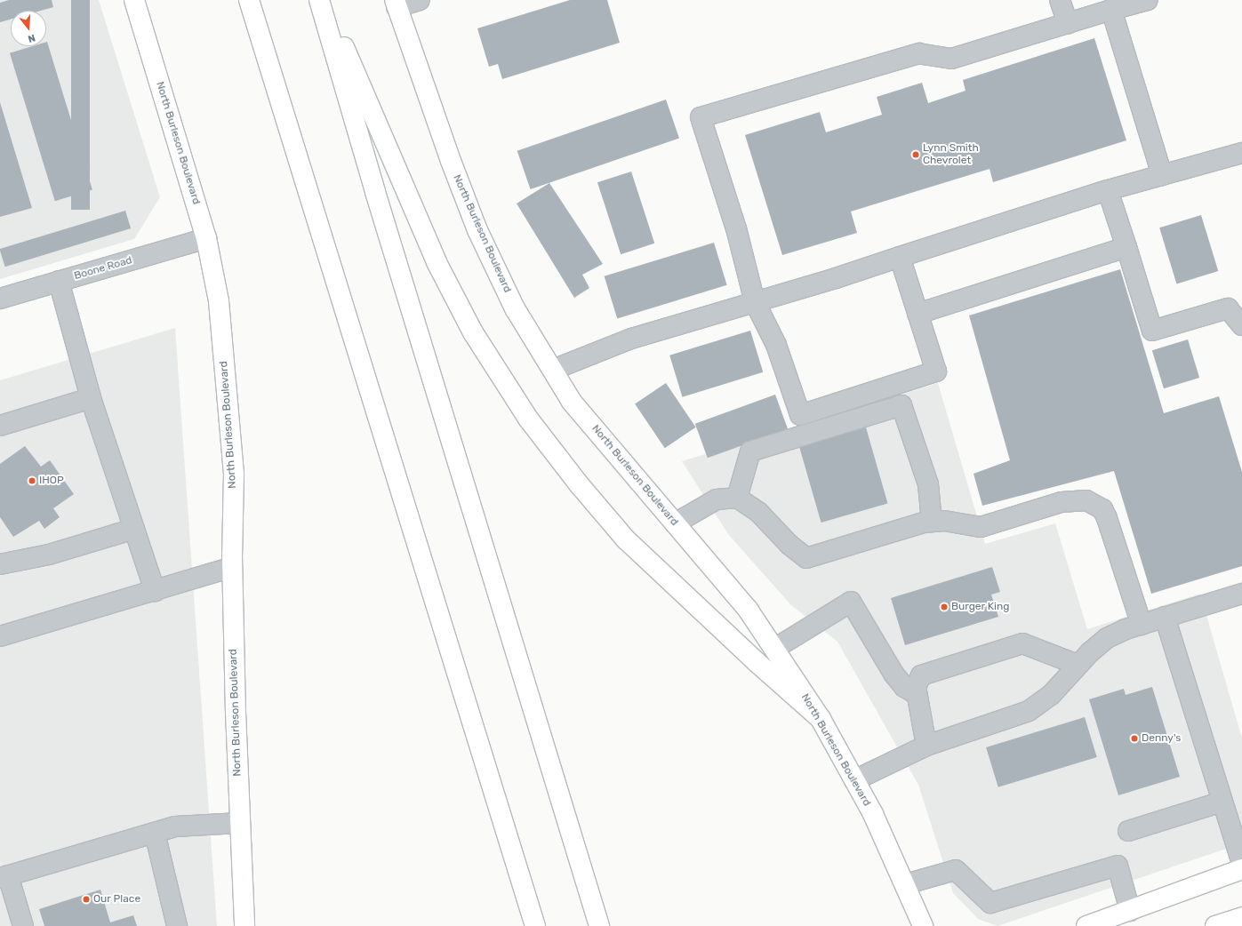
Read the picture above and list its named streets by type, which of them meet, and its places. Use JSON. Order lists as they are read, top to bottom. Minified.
{"streets":{"main road":["North Burleson Boulevard"],"street":["Boone Road"]},"crossings":[["North Burleson Boulevard","Boone Road"]],"places":["Lynn Smith Chevrolet","IHOP","Burger King","Denny's","Our Place"],"north":"bottom"}
